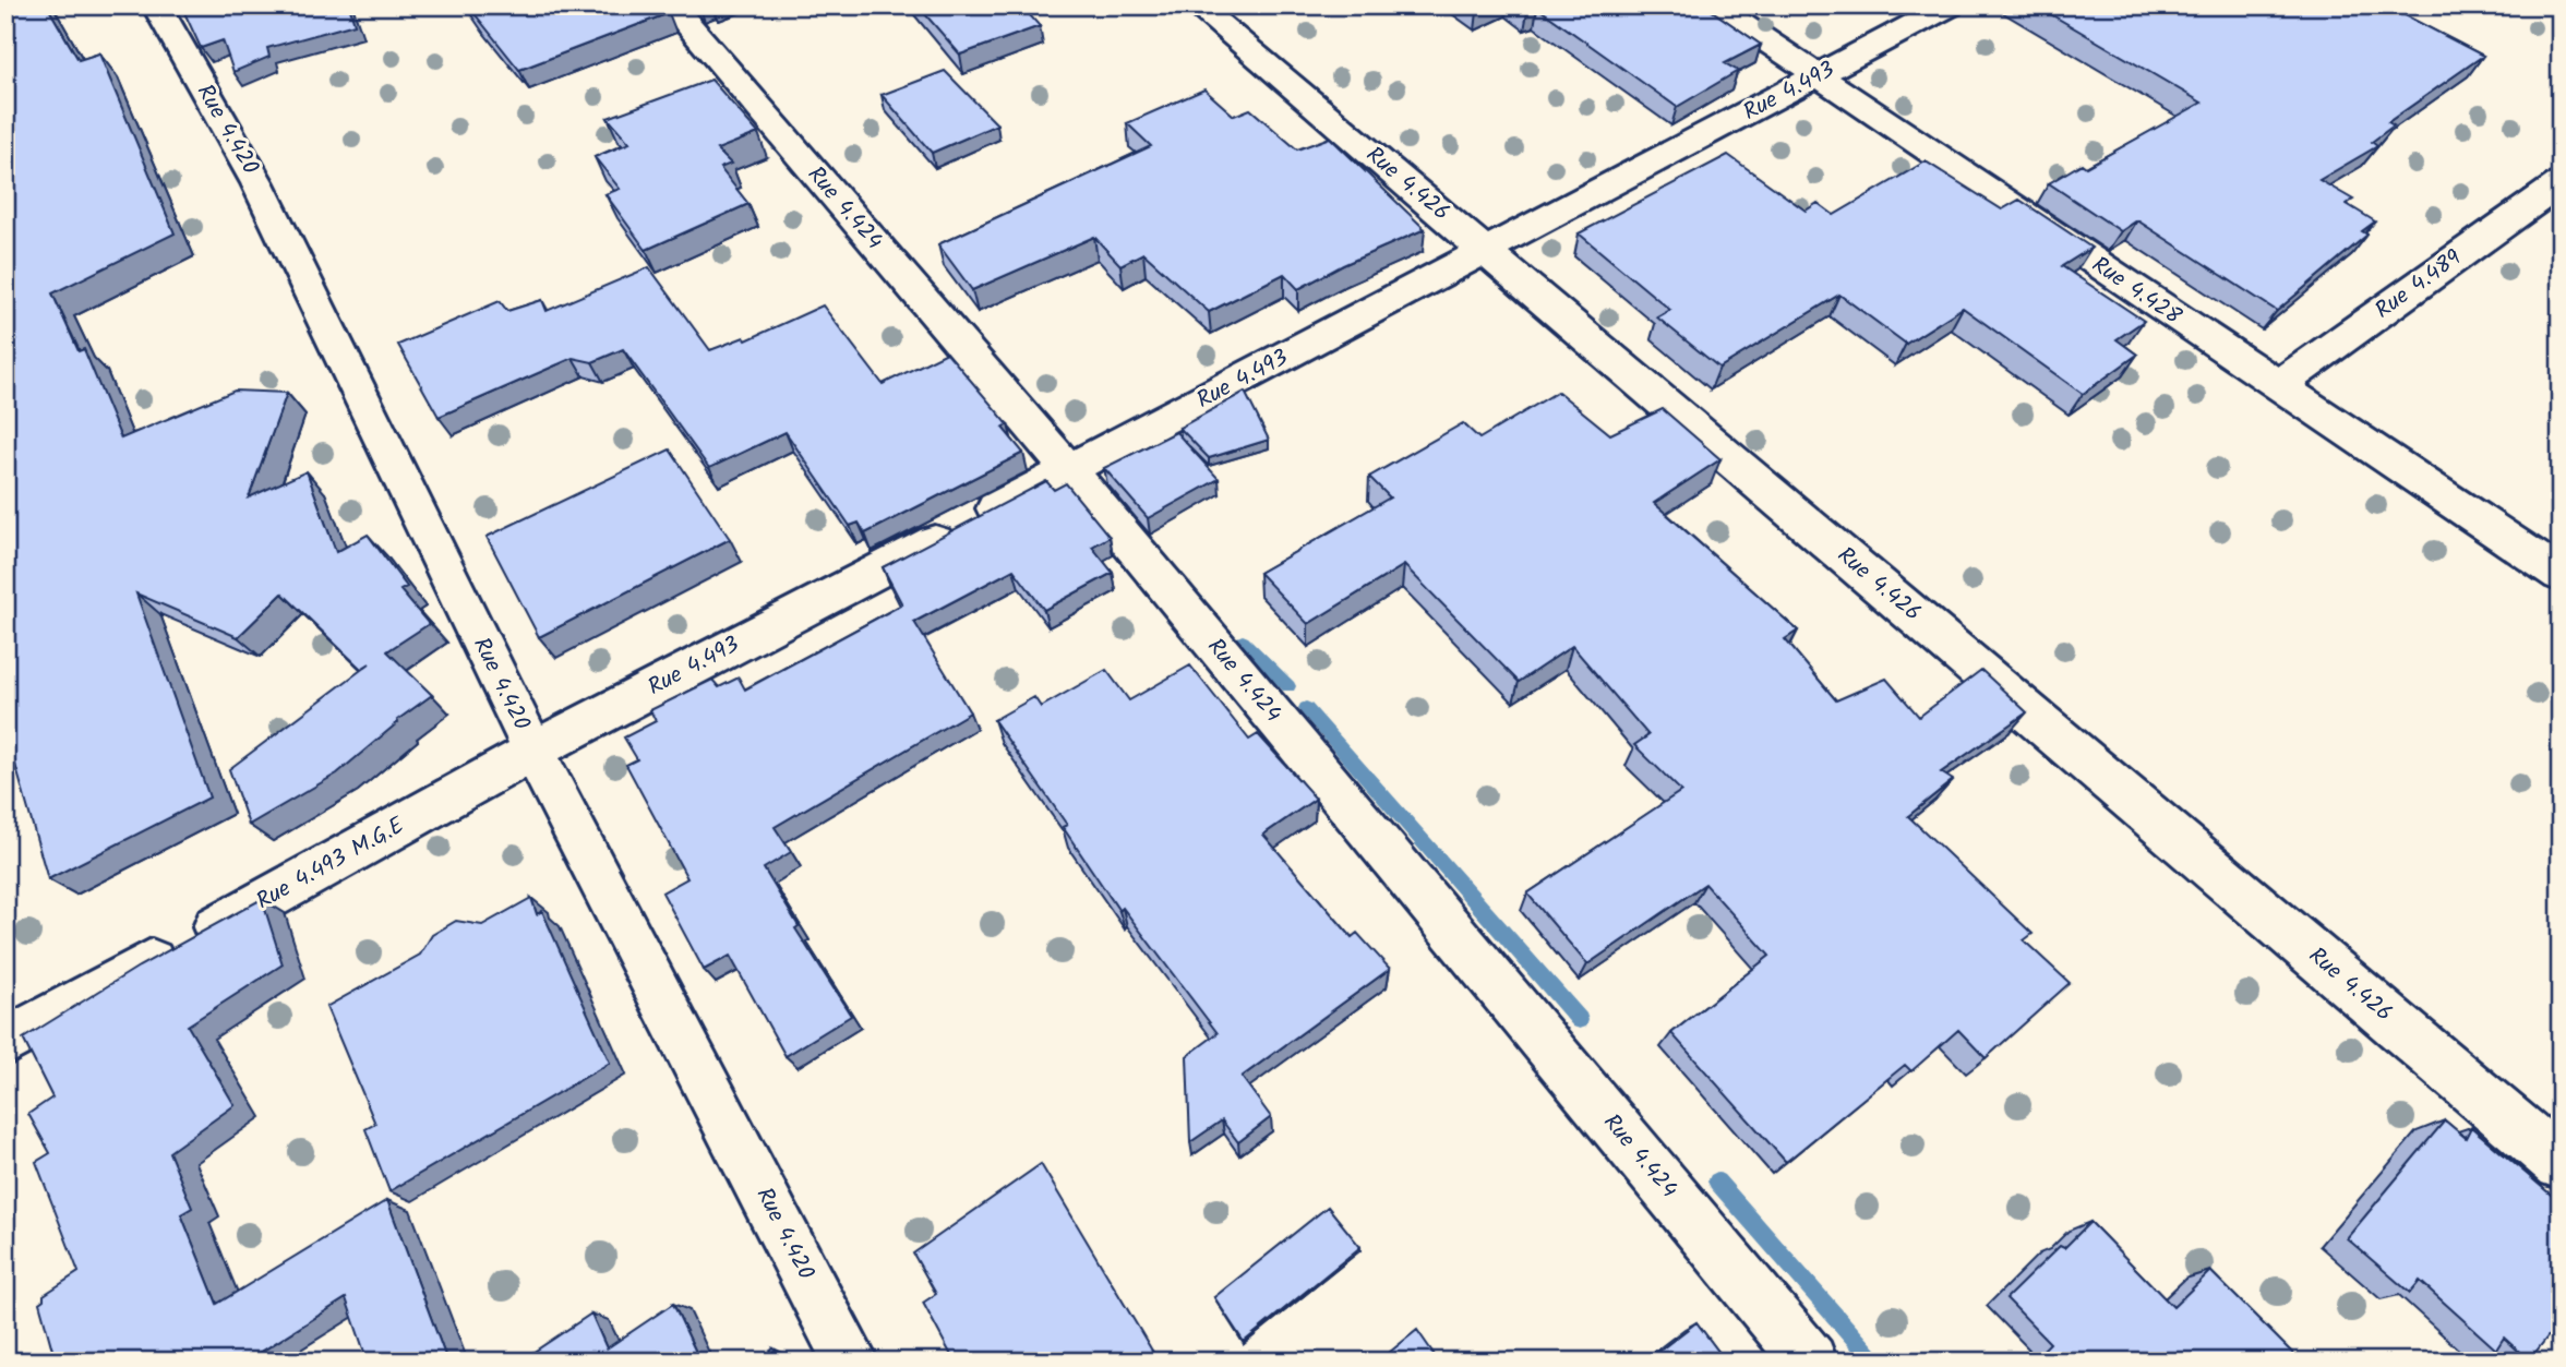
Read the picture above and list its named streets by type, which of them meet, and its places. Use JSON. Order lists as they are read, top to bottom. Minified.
{"streets":{"street":["Rue 4.493","Rue 4.420","Rue 4.426","Rue 4.424","Rue 4.489","Rue 4.428","Rue 4.493 M.G.E"]},"crossings":[["Rue 4.493","Rue 4.420"],["Rue 4.493","Rue 4.426"],["Rue 4.493","Rue 4.424"],["Rue 4.493","Rue 4.428"],["Rue 4.493","Rue 4.493 M.G.E"],["Rue 4.420","Rue 4.493 M.G.E"],["Rue 4.489","Rue 4.428"]]}
